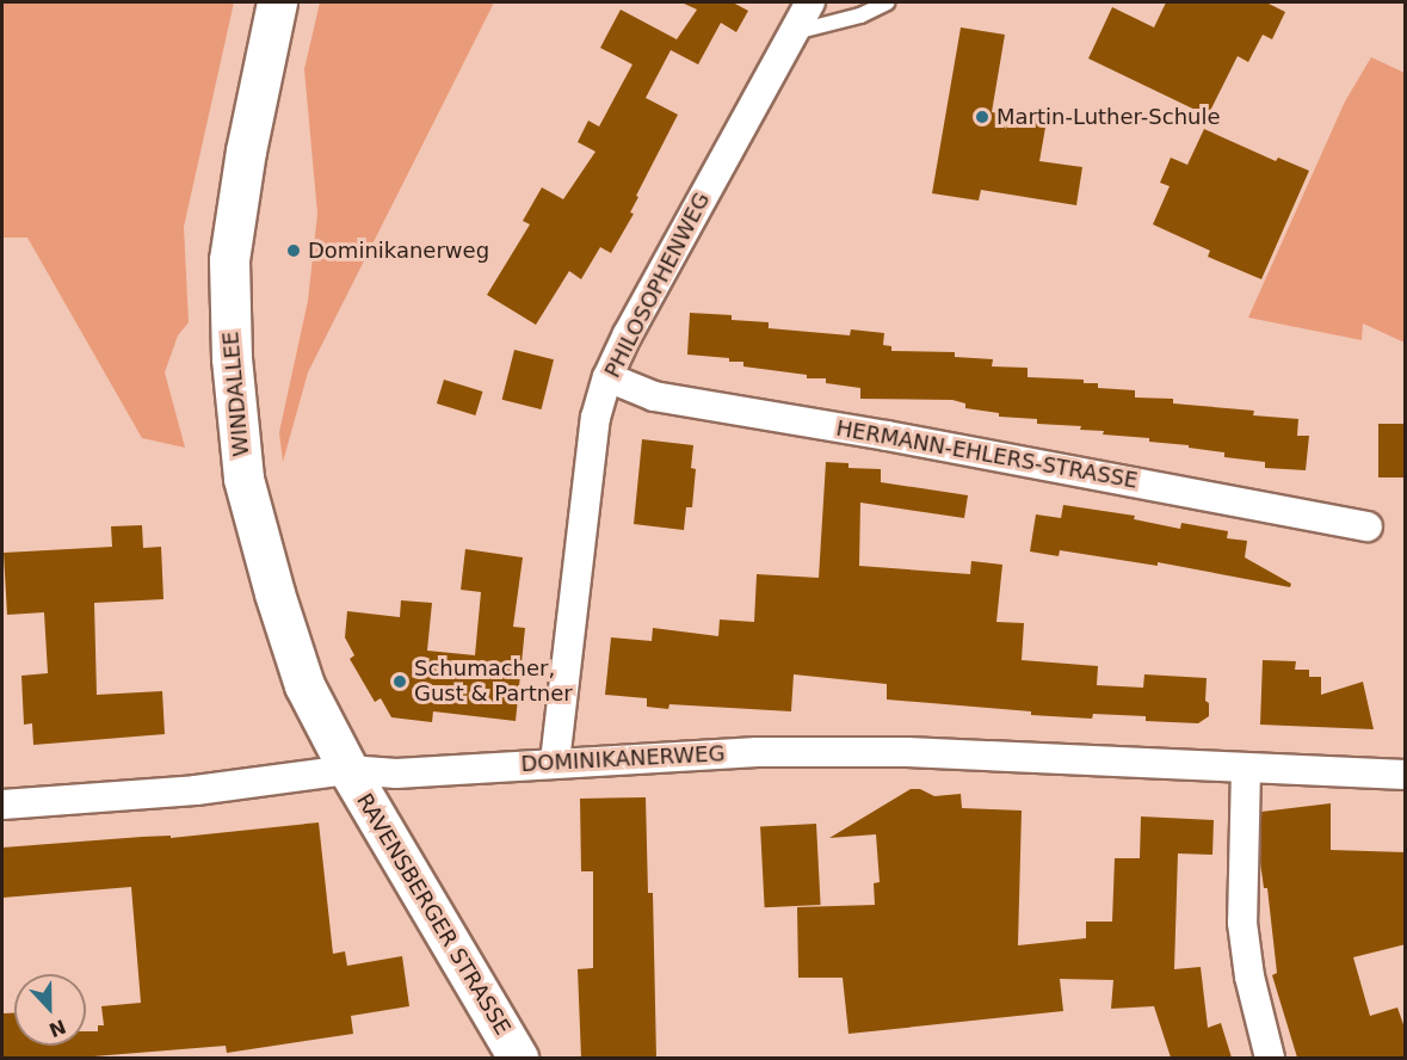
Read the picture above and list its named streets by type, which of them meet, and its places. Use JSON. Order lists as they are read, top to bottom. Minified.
{"streets":{"main road":["WINDALLEE","RAVENSBERGER STRASSE"],"street":["PHILOSOPHENWEG","HERMANN-EHLERS-STRASSE","DOMINIKANERWEG"]},"crossings":[["PHILOSOPHENWEG","HERMANN-EHLERS-STRASSE"],["PHILOSOPHENWEG","DOMINIKANERWEG"],["WINDALLEE","DOMINIKANERWEG"],["WINDALLEE","RAVENSBERGER STRASSE"],["DOMINIKANERWEG","RAVENSBERGER STRASSE"]],"places":["Martin-Luther-Schule","Dominikanerweg","Schumacher, Gust & Partner"],"north":"bottom"}
